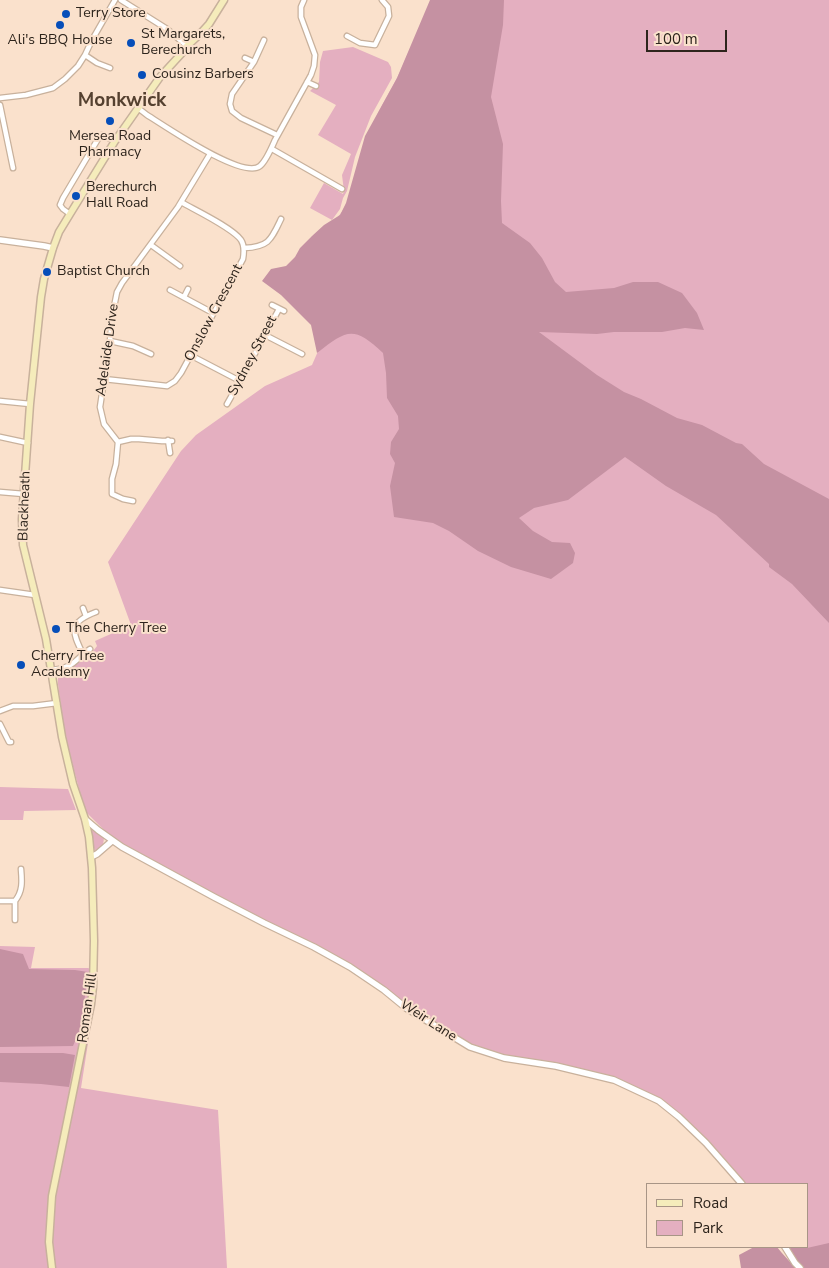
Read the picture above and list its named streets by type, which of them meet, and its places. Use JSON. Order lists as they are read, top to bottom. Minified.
{"streets":{"main road":["Blackheath","Roman Hill"],"street":["Onslow Crescent","Adelaide Drive","Sydney Street","Weir Lane"]},"crossings":[["Onslow Crescent","Adelaide Drive"],["Blackheath","Roman Hill"],["Blackheath","Weir Lane"],["Roman Hill","Weir Lane"]],"districts":["Monkwick"],"places":["Terry Store","Ali's BBQ House","St Margarets, Berechurch","Cousinz Barbers","Mersea Road Pharmacy","Berechurch Hall Road","Baptist Church","The Cherry Tree","Cherry Tree Academy"],"legend":["Road","Park"],"scale_bar":"100 m"}
